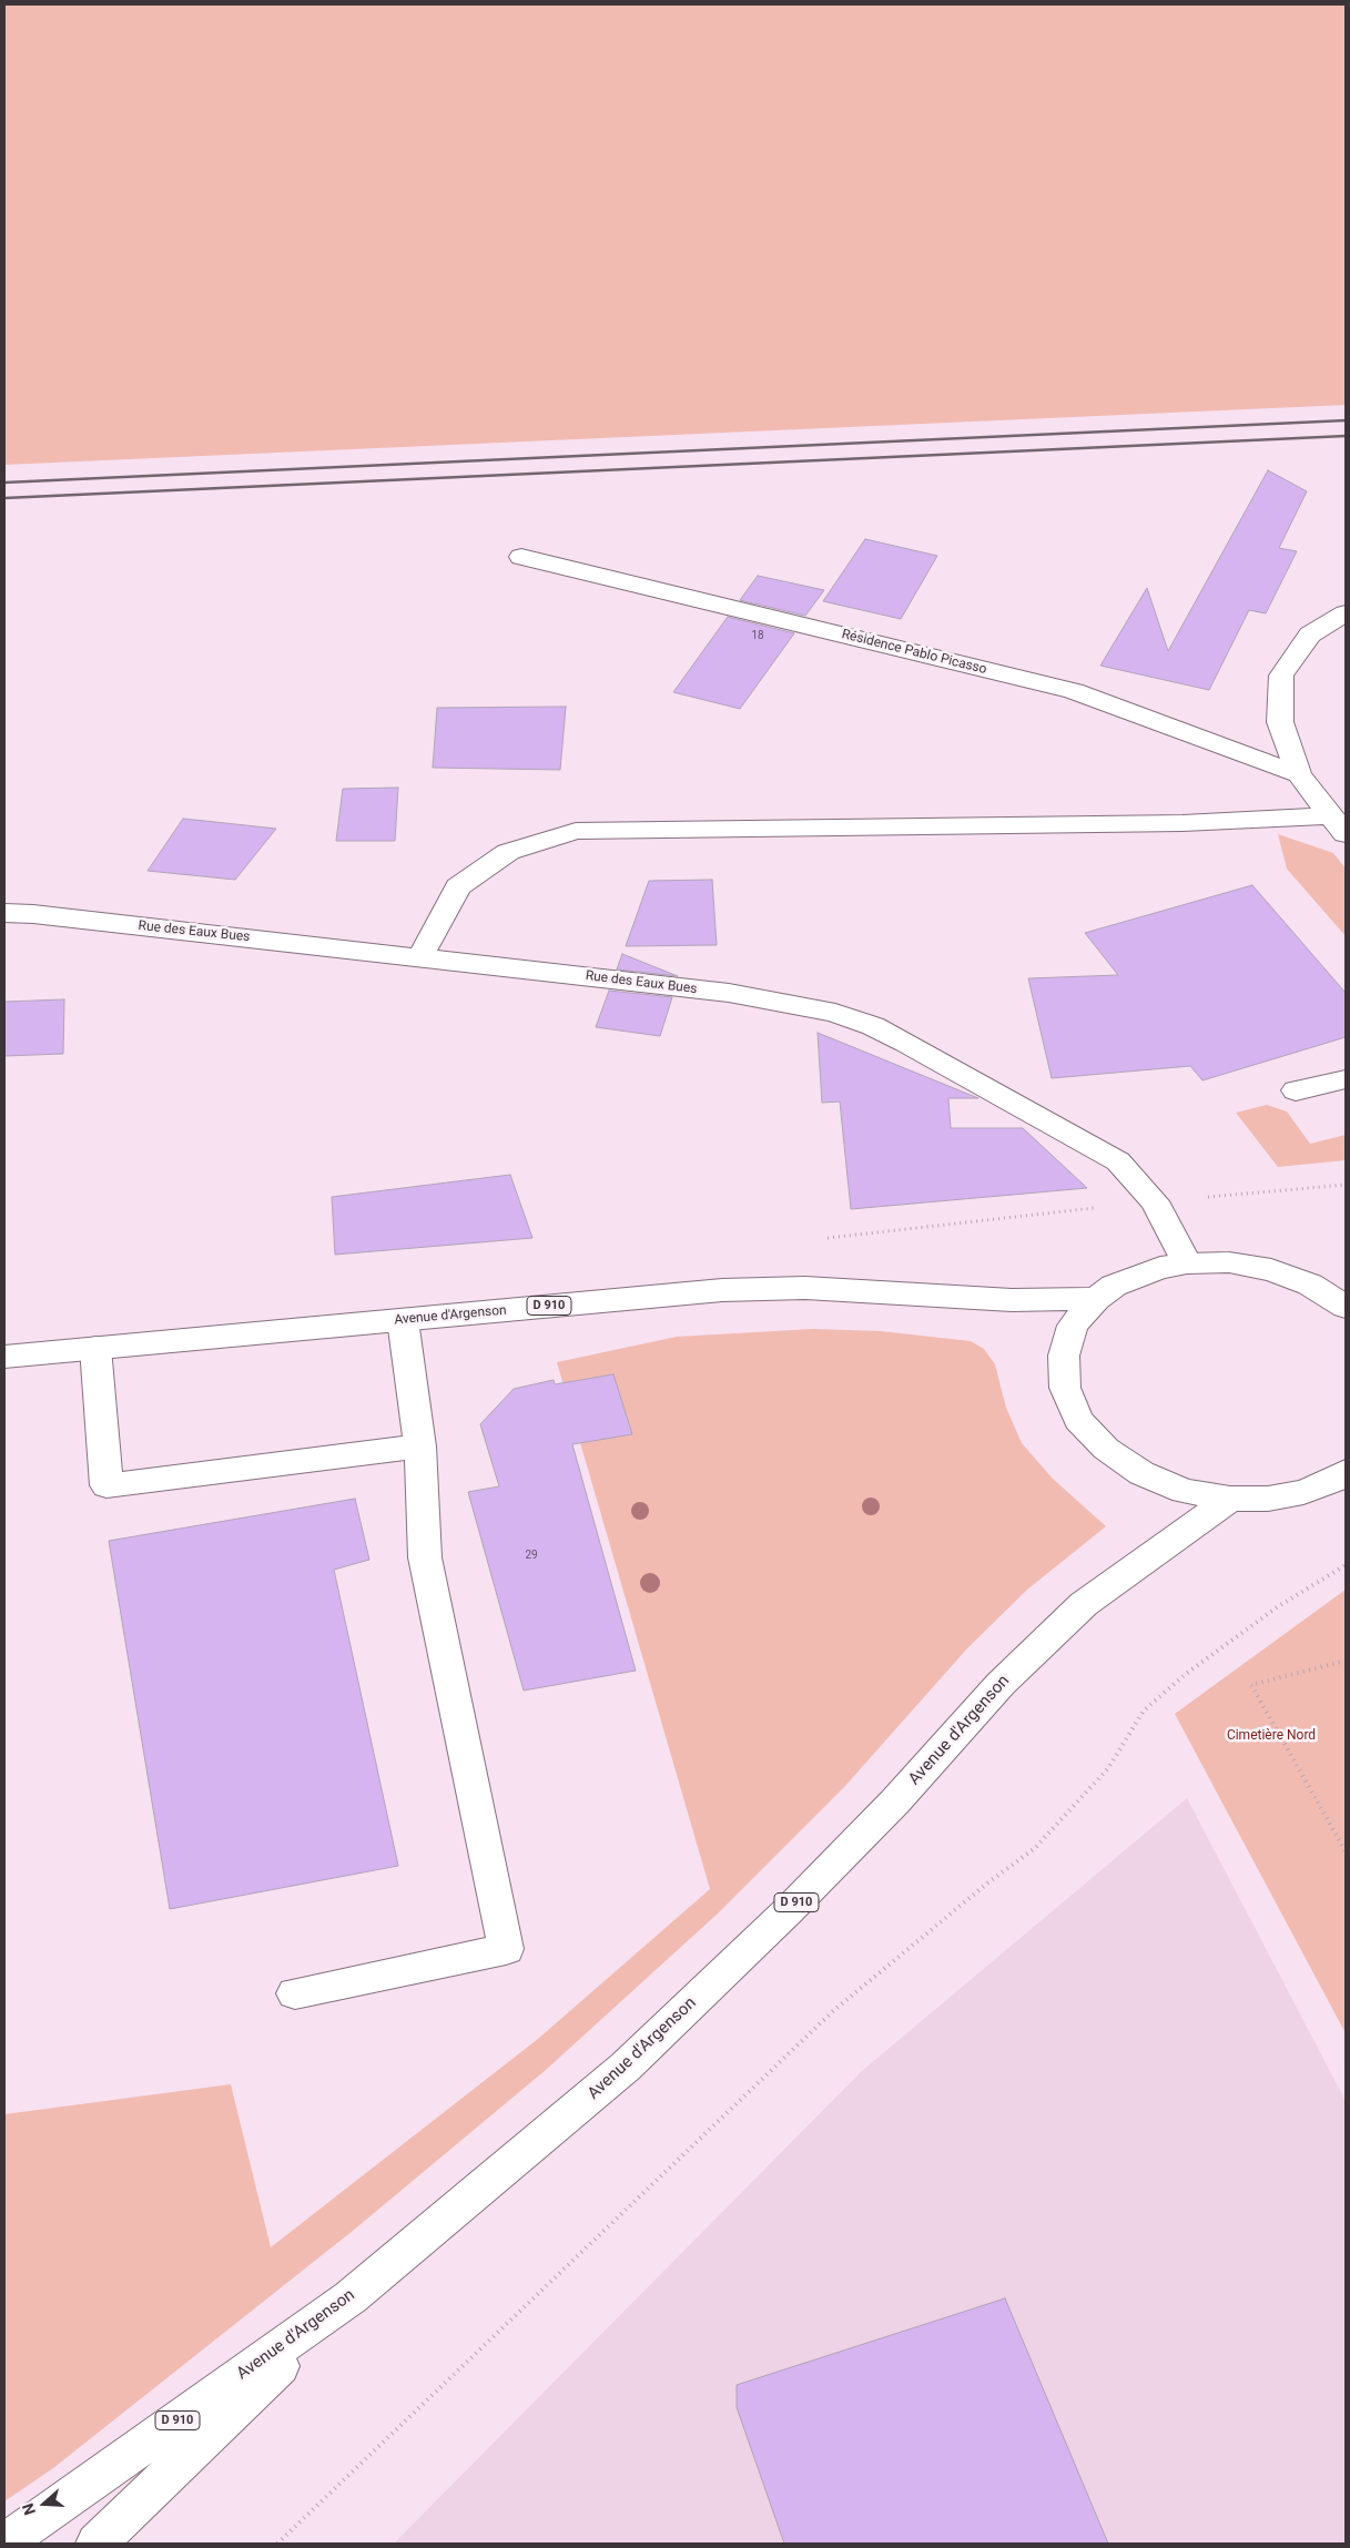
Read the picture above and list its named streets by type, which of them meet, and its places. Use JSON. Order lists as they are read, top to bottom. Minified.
{"streets":{"street":["Résidence Pablo Picasso","Rue des Eaux Bues","D 910","Avenue d'Argenson"]},"parks":["Cimetière Nord"],"house_numbers":["18","29"],"north":"left"}
